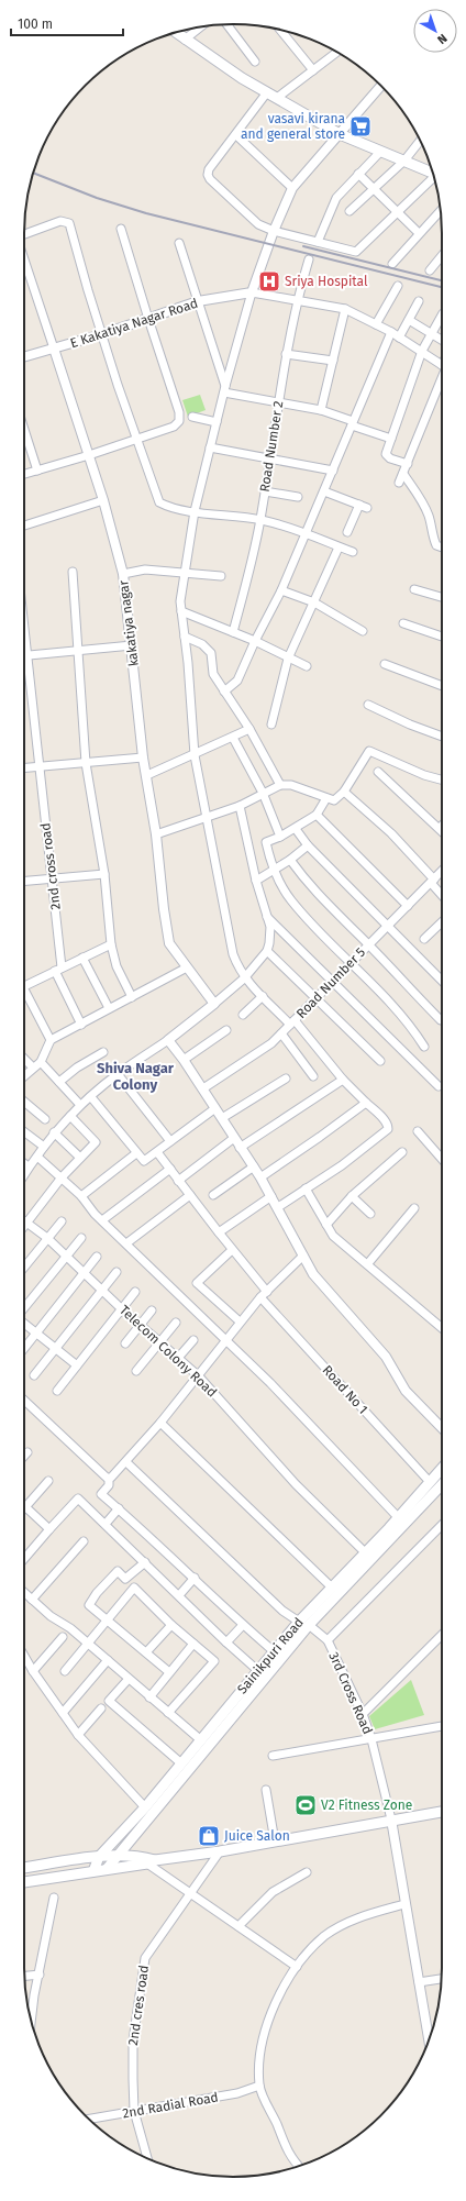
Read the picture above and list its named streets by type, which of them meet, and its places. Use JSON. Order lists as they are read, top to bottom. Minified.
{"streets":{"main road":["Sainikpuri Road"],"street":["E Kakatiya Nagar Road","Road Number 2","kakatiya nagar","2nd cross road","Road Number 5","Telecom Colony Road","Road No 1","3rd Cross Road","2nd cres road","2nd Radial Road"]},"crossings":[["E Kakatiya Nagar Road","kakatiya nagar"],["Telecom Colony Road","Sainikpuri Road"],["Road No 1","Sainikpuri Road"],["Sainikpuri Road","3rd Cross Road"],["2nd cres road","2nd Radial Road"]],"districts":["Shiva Nagar Colony"],"places":{"supermarket":["vasavi kirana and general store"],"hospital":["Sriya Hospital"],"sports":["V2 Fitness Zone"],"shop":["Juice Salon"]},"scale_bar":"100 m","north":"bottom right"}
